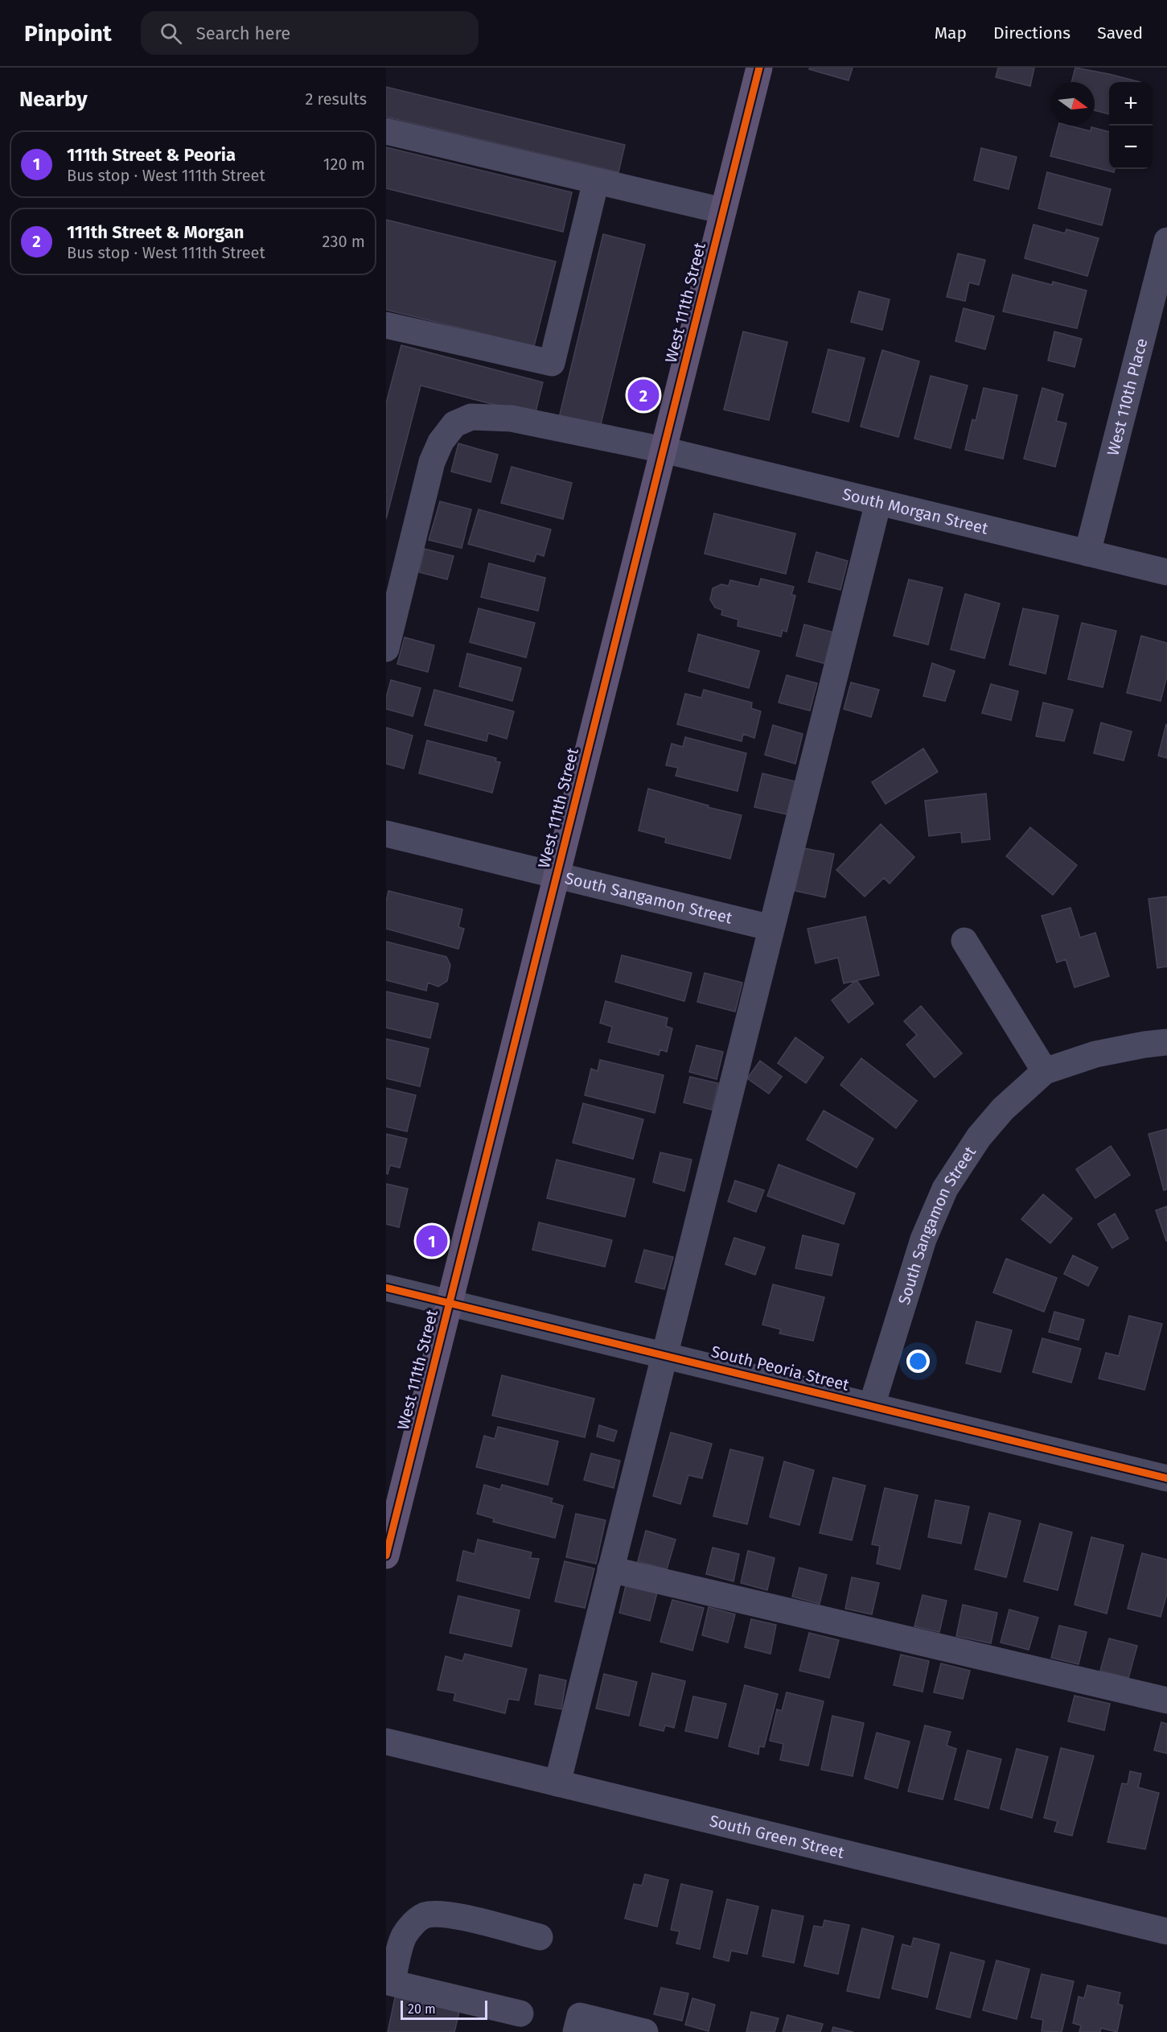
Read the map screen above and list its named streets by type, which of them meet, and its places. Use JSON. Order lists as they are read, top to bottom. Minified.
{"streets":{"main road":["West 111th Street"],"street":["West 110th Place","South Morgan Street","South Sangamon Street","South Peoria Street","South Green Street"]},"crossings":[["West 111th Street","South Morgan Street"],["West 111th Street","South Sangamon Street"],["West 111th Street","South Peoria Street"],["West 110th Place","South Morgan Street"],["South Sangamon Street","South Peoria Street"]],"scale_bar":"20 m","north":"right","page":{"header":"Pinpoint","search":"Search here","nav":["Map","Directions","Saved"],"heading":["Nearby","2 results"],"map_buttons":["+","−"],"list":[{"mark":"1","name":"111th Street & Peoria","note":"Bus stop · West 111th Street","value":"120 m"},{"mark":"2","name":"111th Street & Morgan","note":"Bus stop · West 111th Street","value":"230 m"}],"pins":["2","1"],"scale":"20 m"}}
